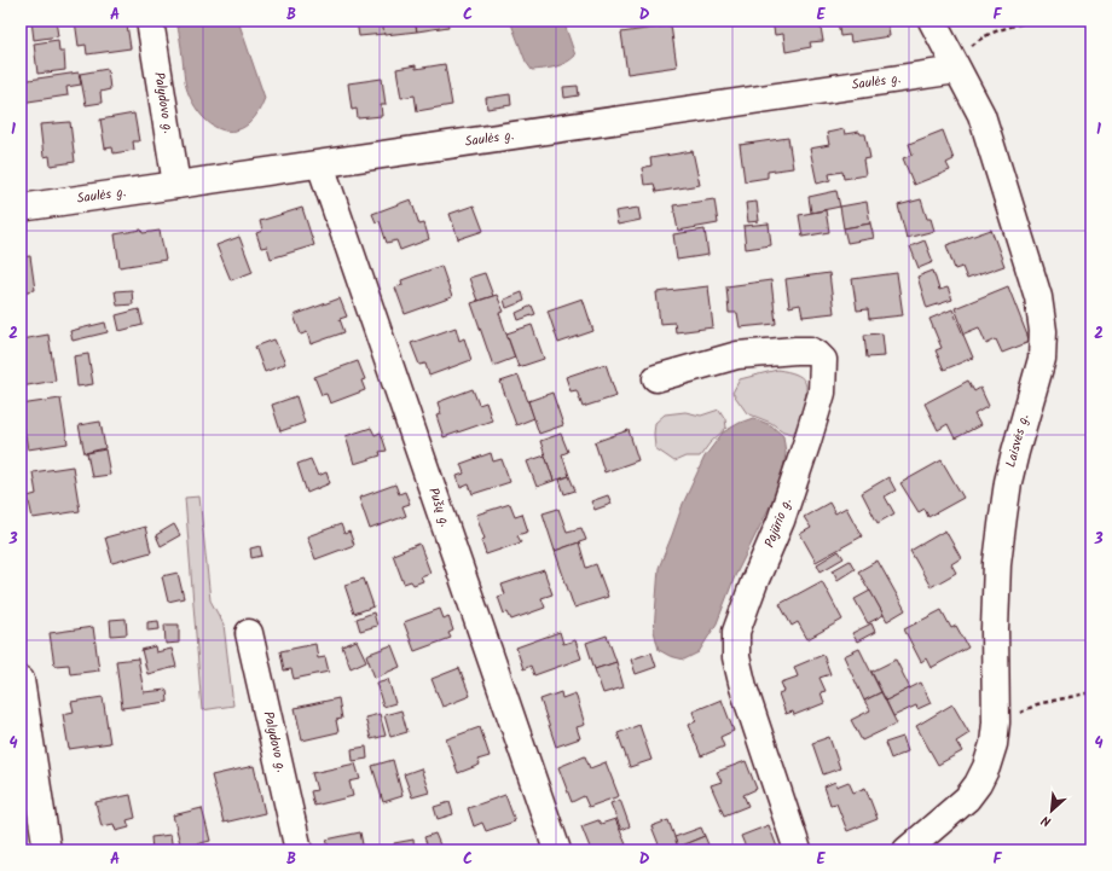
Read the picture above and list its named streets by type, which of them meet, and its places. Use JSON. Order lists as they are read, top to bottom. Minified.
{"streets":{"street":["Saulės g.","Palydovo g.","Laisvės g.","Pušų g.","Pajūrio g."]},"crossings":[["Saulės g.","Palydovo g."],["Saulės g.","Laisvės g."],["Saulės g.","Pušų g."]],"north":"bottom left","grid":{"columns":["A","B","C","D","E","F"],"rows":["1","2","3","4"]}}
